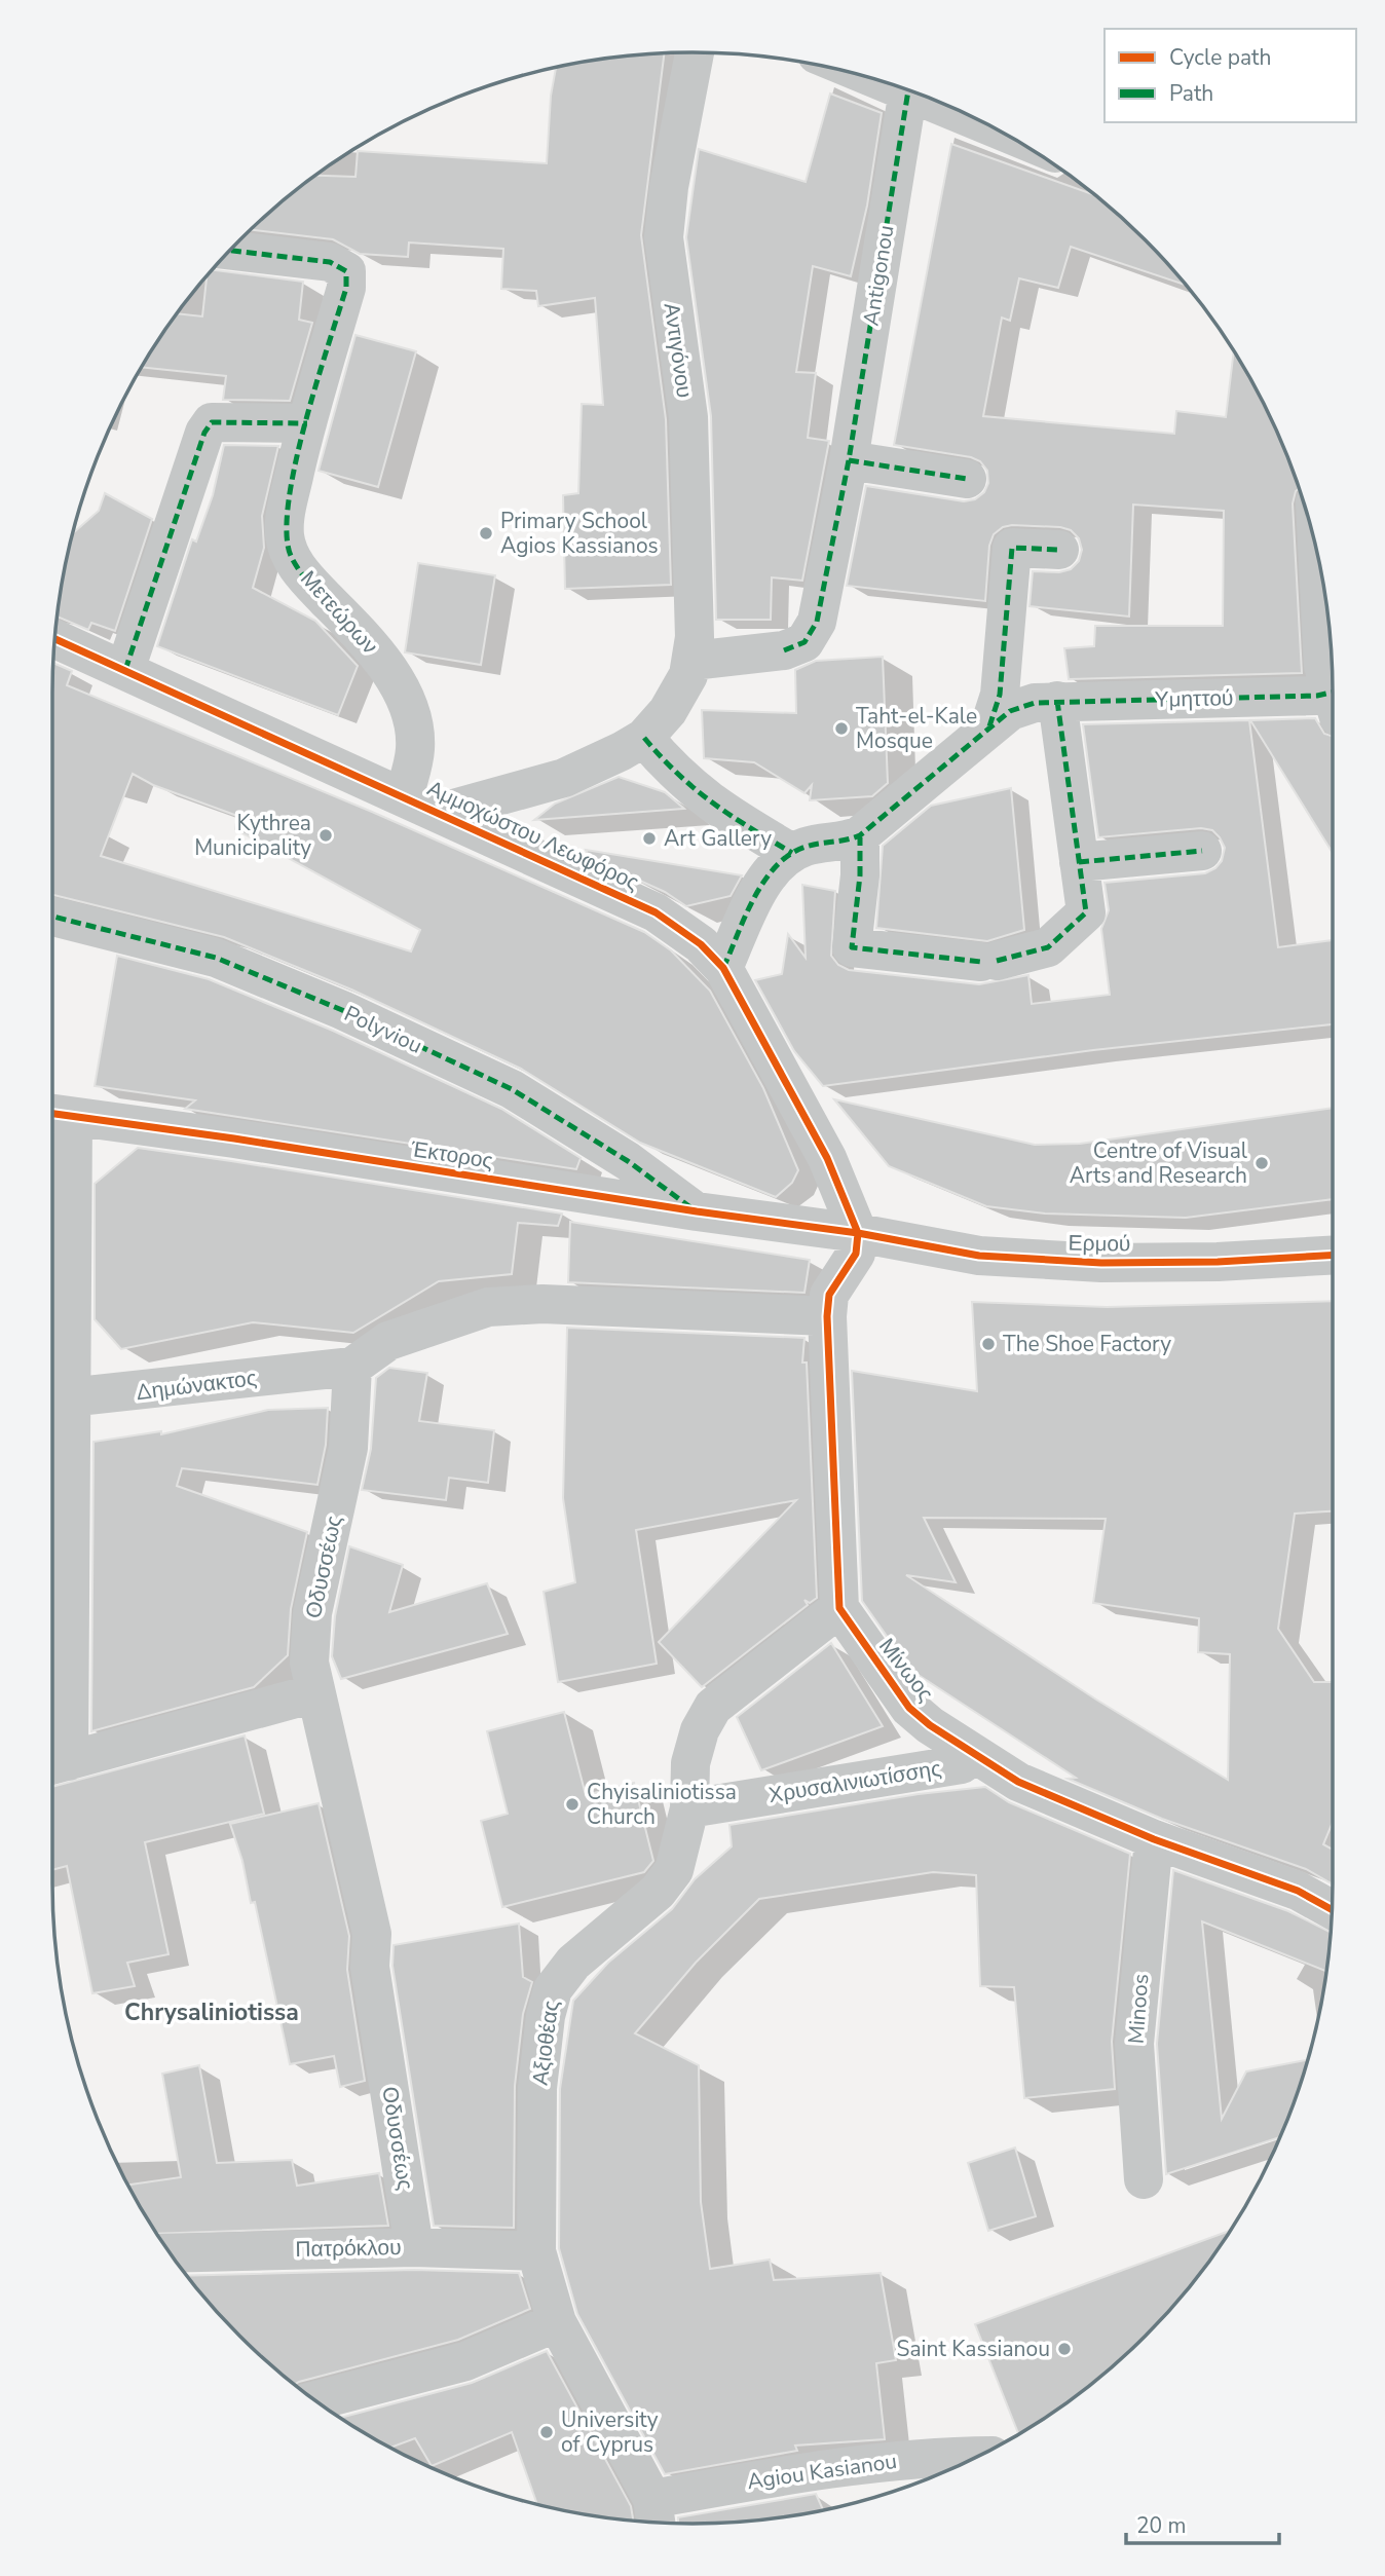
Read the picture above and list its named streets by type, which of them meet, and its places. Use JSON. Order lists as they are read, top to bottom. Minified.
{"streets":{"street":["Antigonou","Αντιγόνου","Μετεώρων","Υμηττού","Αμμοχώστου Λεωφόρος","Polyviou","Έκτορος","Ερμού","Δημώνακτος","Οδυσσέως","Μίνωος","Χρυσαλινιωτίσσης","Minoos","Αξιοθέας","Πατρόκλου","Agiou Kasianou"]},"crossings":[["Antigonou","Αντιγόνου"],["Αντιγόνου","Αμμοχώστου Λεωφόρος"],["Μετεώρων","Αμμοχώστου Λεωφόρος"],["Αμμοχώστου Λεωφόρος","Έκτορος"],["Αμμοχώστου Λεωφόρος","Ερμού"],["Polyviou","Έκτορος"],["Έκτορος","Ερμού"],["Δημώνακτος","Οδυσσέως"],["Οδυσσέως","Πατρόκλου"],["Μίνωος","Χρυσαλινιωτίσσης"],["Μίνωος","Minoos"],["Μίνωος","Αξιοθέας"],["Χρυσαλινιωτίσσης","Αξιοθέας"],["Αξιοθέας","Πατρόκλου"],["Αξιοθέας","Agiou Kasianou"]],"districts":["Chrysaliniotissa"],"places":["Primary School Agios Kassianos","Taht-el-Kale Mosque","Kythrea Municipality","Art Gallery","Centre of Visual Arts and Research","The Shoe Factory","Chyisaliniotissa Church","Saint Kassianou","University of Cyprus"],"legend":["Cycle path","Path"],"scale_bar":"20 m"}
